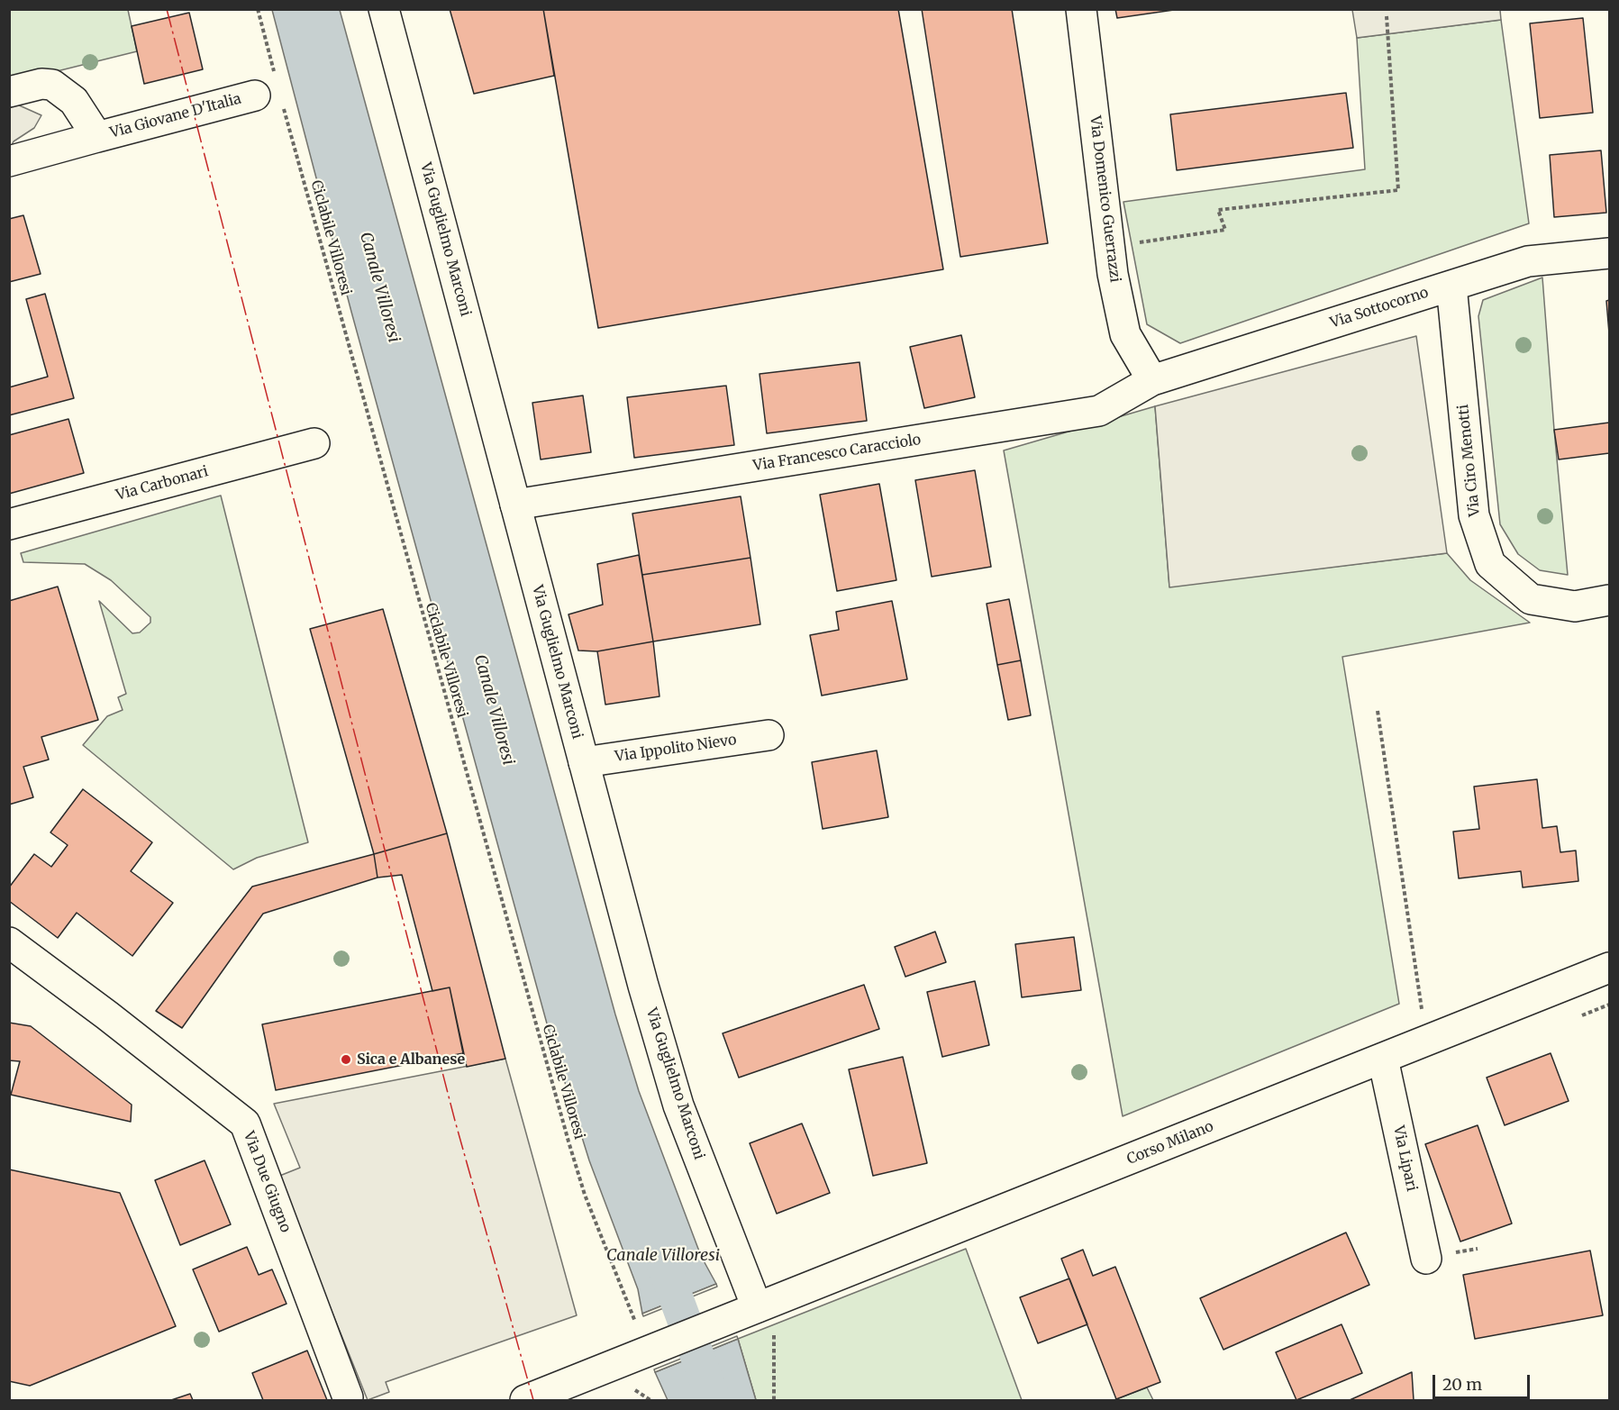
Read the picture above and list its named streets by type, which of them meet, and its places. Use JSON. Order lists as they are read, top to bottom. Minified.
{"streets":{"street":["Via Giovane D'Italia","Via Domenico Guerrazzi","Via Guglielmo Marconi","Via Sottocorno","Via Francesco Caracciolo","Via Ciro Menotti","Via Carbonari","Via Ippolito Nievo","Corso Milano","Via Lipari","Via Due Giugno"],"path":["Ciclabile Villoresi"]},"crossings":[["Via Giovane D'Italia","Ciclabile Villoresi"],["Via Domenico Guerrazzi","Via Sottocorno"],["Via Domenico Guerrazzi","Via Francesco Caracciolo"],["Via Guglielmo Marconi","Via Francesco Caracciolo"],["Via Guglielmo Marconi","Via Ippolito Nievo"],["Via Guglielmo Marconi","Corso Milano"],["Via Sottocorno","Via Francesco Caracciolo"],["Via Sottocorno","Via Ciro Menotti"],["Corso Milano","Via Lipari"]],"water":["Canale Villoresi"],"places":["Sica e Albanese"],"scale_bar":"20 m"}
